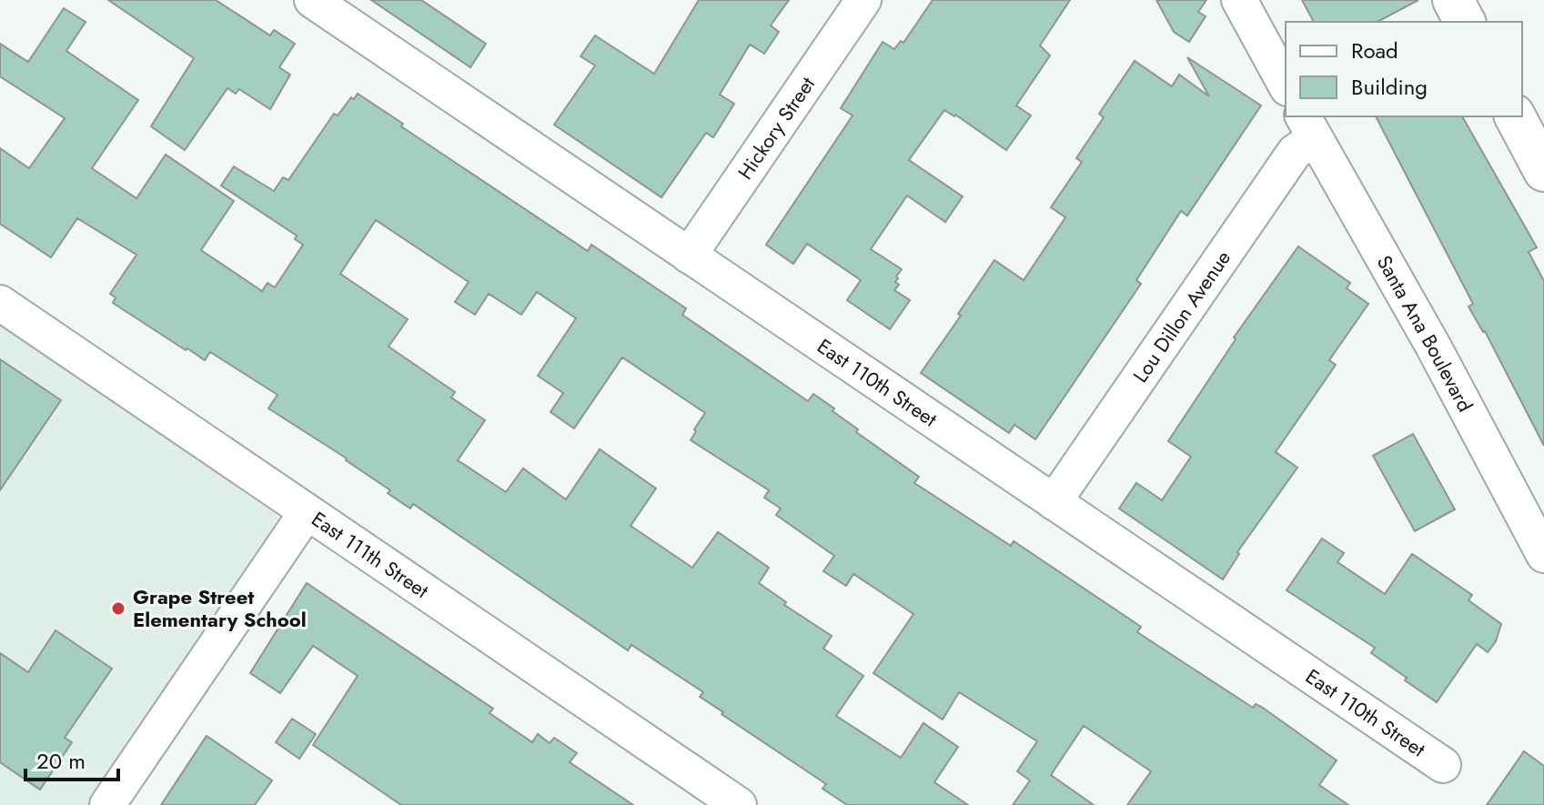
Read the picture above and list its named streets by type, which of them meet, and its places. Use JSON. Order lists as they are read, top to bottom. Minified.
{"streets":{"street":["Hickory Street","Lou Dillon Avenue","Santa Ana Boulevard","East 110th Street","East 111th Street"]},"crossings":[["Hickory Street","East 110th Street"],["Lou Dillon Avenue","Santa Ana Boulevard"],["Lou Dillon Avenue","East 110th Street"]],"places":["Grape Street Elementary School"],"legend":["Road","Building"],"scale_bar":"20 m"}
